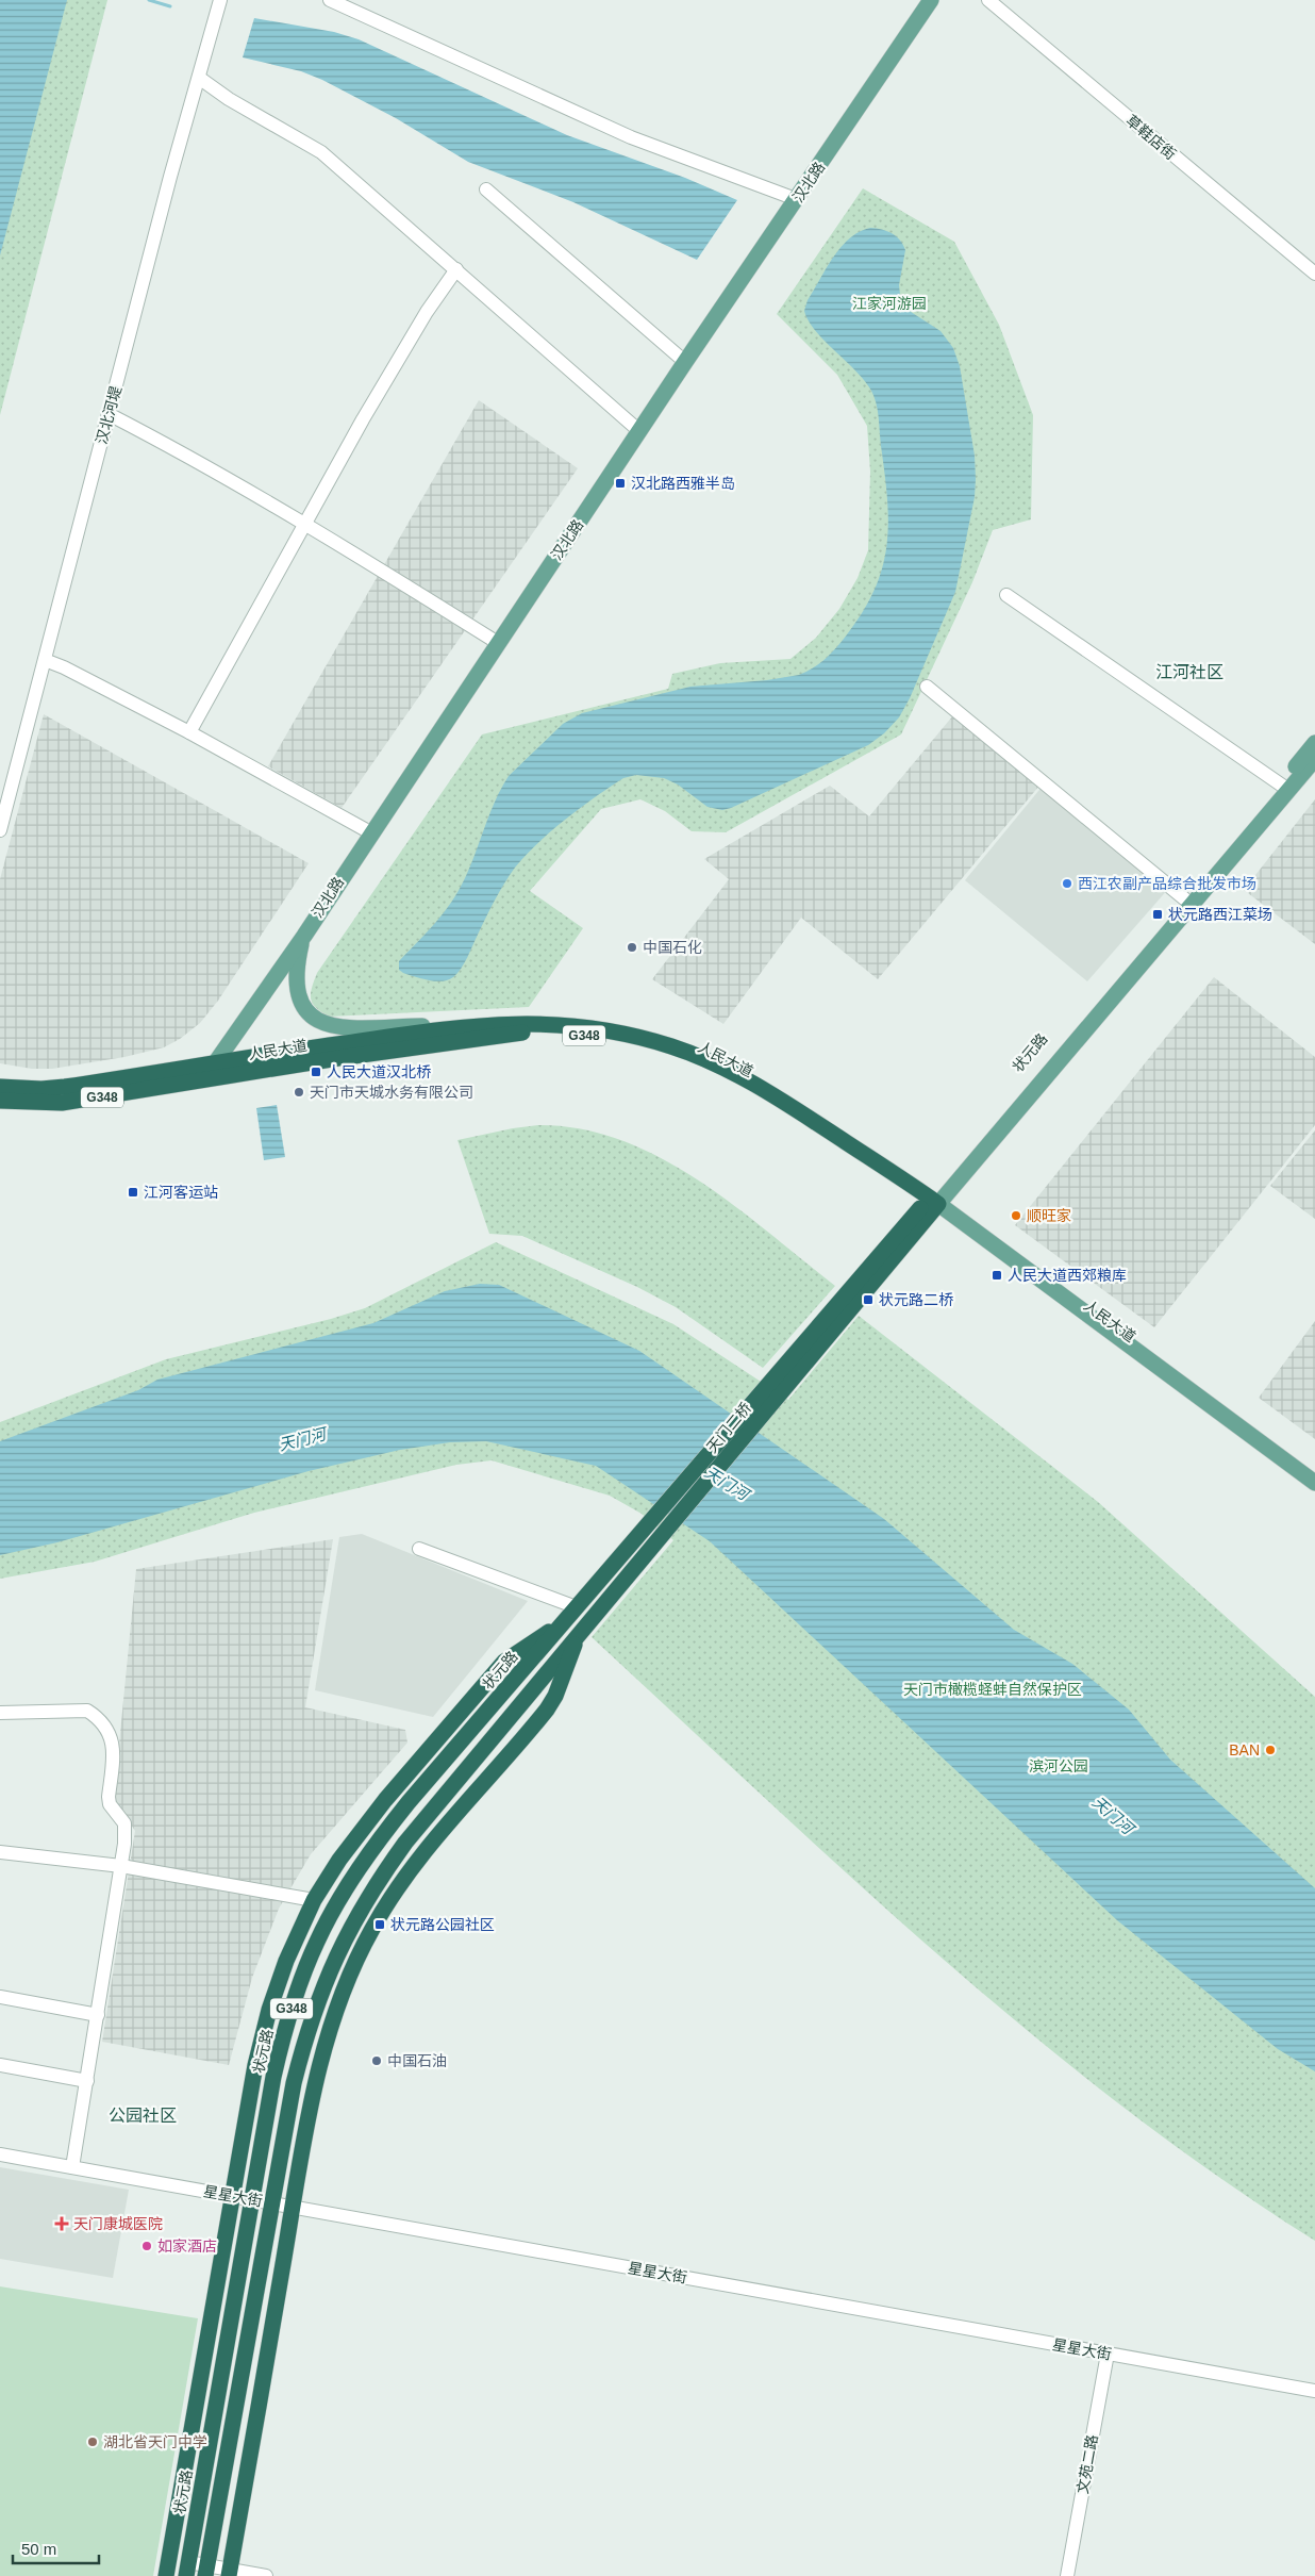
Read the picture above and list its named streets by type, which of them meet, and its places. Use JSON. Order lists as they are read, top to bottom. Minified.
{"streets":{"highway":["G348","人民大道","状元路","天门二桥"],"main road":["汉北路"],"street":["草鞋店街","汉北河堤","星星大街","文苑二路"]},"crossings":[["汉北路","人民大道"],["G348","状元路"],["G348","天门二桥"],["G348","星星大街"],["人民大道","状元路"],["状元路","天门二桥"],["状元路","星星大街"],["星星大街","文苑二路"]],"districts":["江河社区","公园社区"],"water":["天门河"],"parks":["江家河游园","天门市橄榄蛏蚌自然保护区","滨河公园"],"places":{"transit":["汉北路西雅半岛","状元路西江菜场","人民大道汉北桥","江河客运站","人民大道西郊粮库","状元路二桥","状元路公园社区"],"other":["西江农副产品综合批发市场","中国石化","天门市天城水务有限公司","顺旺家","BAN","中国石油","如家酒店","湖北省天门中学"],"health":["天门康城医院"]},"scale_bar":"50 m"}
